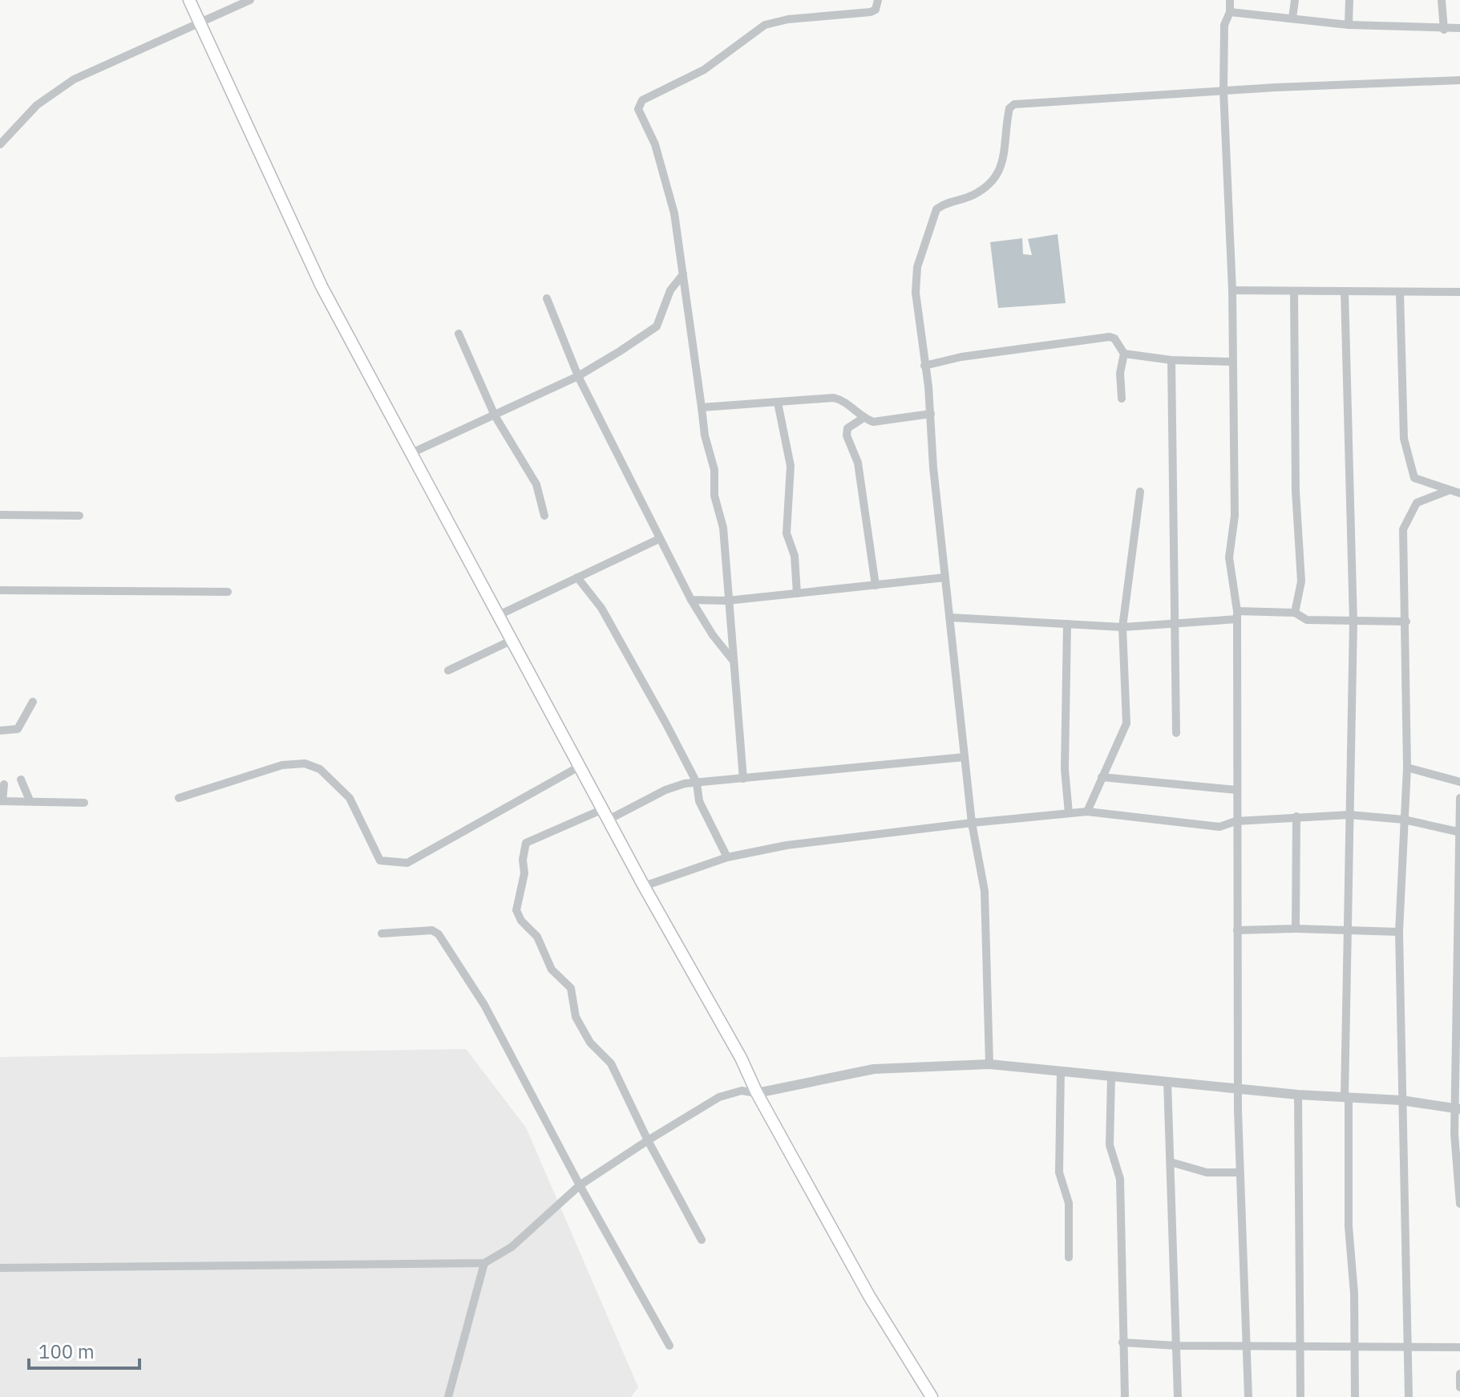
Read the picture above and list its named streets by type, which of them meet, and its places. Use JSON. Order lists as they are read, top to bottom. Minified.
{"scale_bar":"100 m"}
